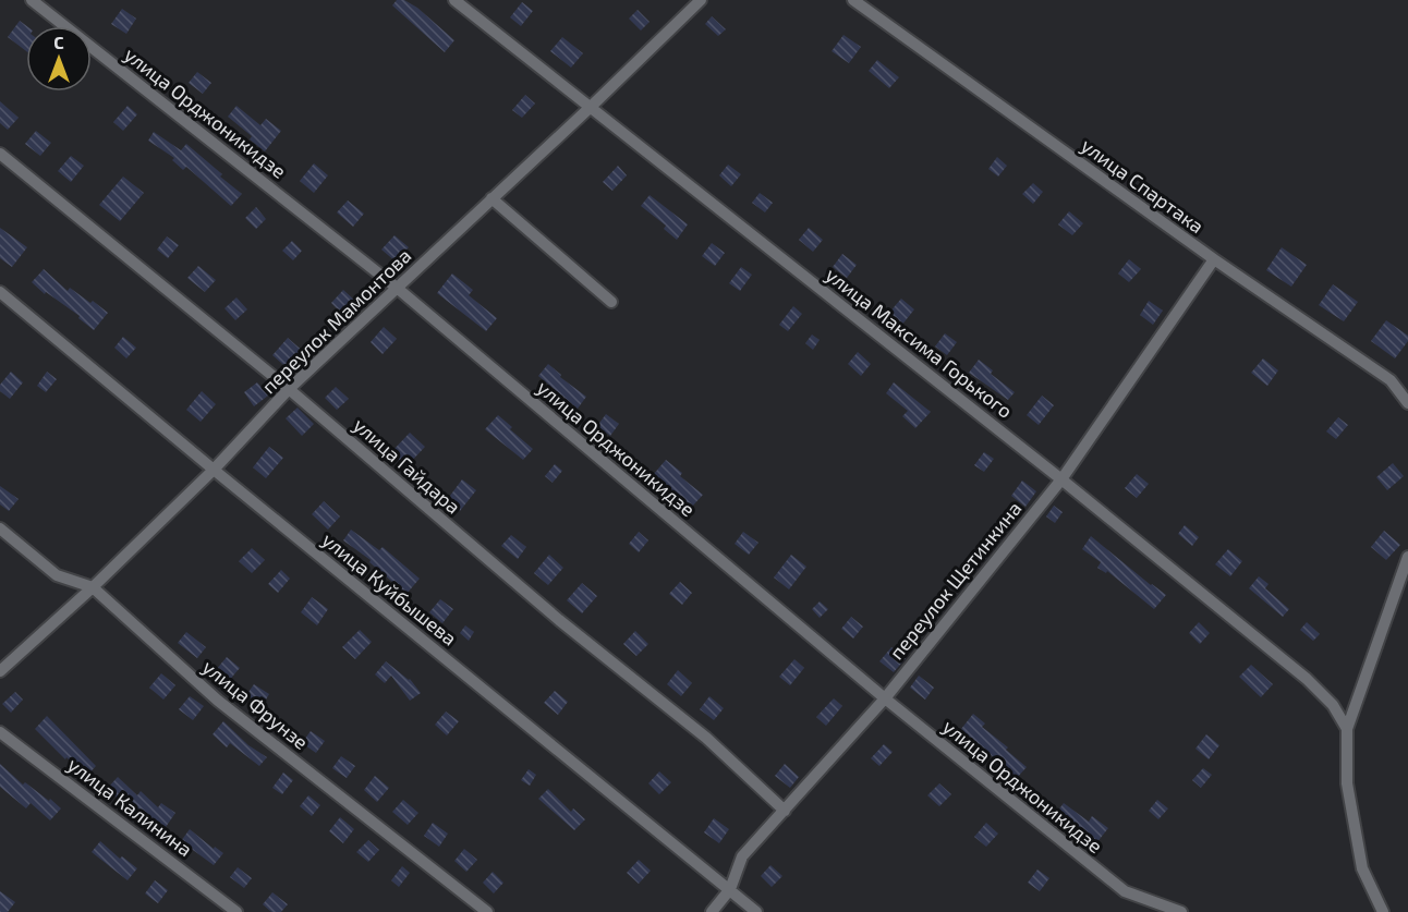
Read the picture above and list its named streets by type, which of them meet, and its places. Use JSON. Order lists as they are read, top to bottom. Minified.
{"streets":{"street":["улица Орджоникидзе","улица Спартака","переулок Мамонтова","улица Максима Горького","улица Гайдара","переулок Щетинкина","улица Куйбышева","улица Фрунзе","улица Калинина"]},"crossings":[["улица Орджоникидзе","переулок Мамонтова"],["улица Орджоникидзе","переулок Щетинкина"],["улица Спартака","переулок Щетинкина"],["переулок Мамонтова","улица Максима Горького"],["переулок Мамонтова","улица Гайдара"],["переулок Мамонтова","улица Куйбышева"],["переулок Мамонтова","улица Фрунзе"],["улица Максима Горького","переулок Щетинкина"],["улица Гайдара","переулок Щетинкина"],["переулок Щетинкина","улица Куйбышева"]],"north":"top"}
